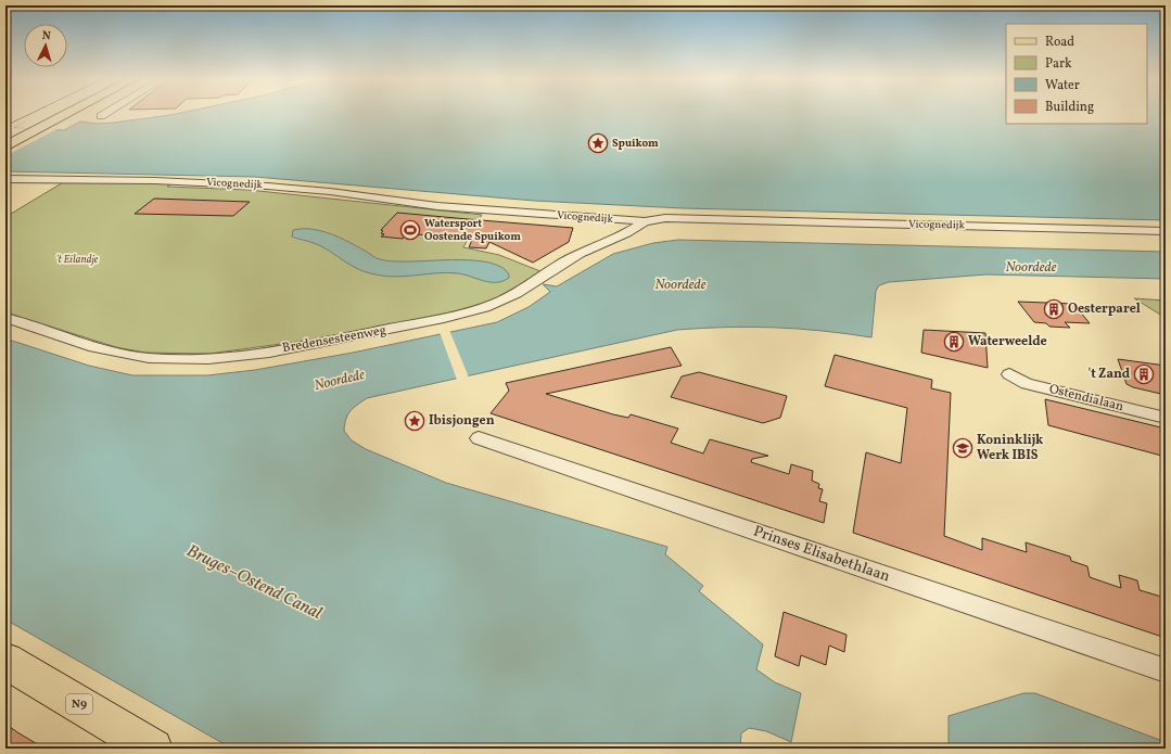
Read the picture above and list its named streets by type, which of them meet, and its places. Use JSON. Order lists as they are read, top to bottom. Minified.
{"streets":{"main road":["N9"],"street":["Vicognedijk","Bredensesteenweg","Ostendialaan","Prinses Elisabethlaan"]},"crossings":[["Vicognedijk","Bredensesteenweg"]],"water":["Noordede","Bruges–Ostend Canal"],"parks":["'t Eilandje"],"places":{"place":["Spuikom","Ibisjongen"],"sports":["Watersport Oostende Spuikom"],"building":["Oesterparel","Waterweelde","'t Zand"],"school or university":["Koninklijk Werk IBIS"]},"legend":["Road","Park","Water","Building"],"north":"top"}
